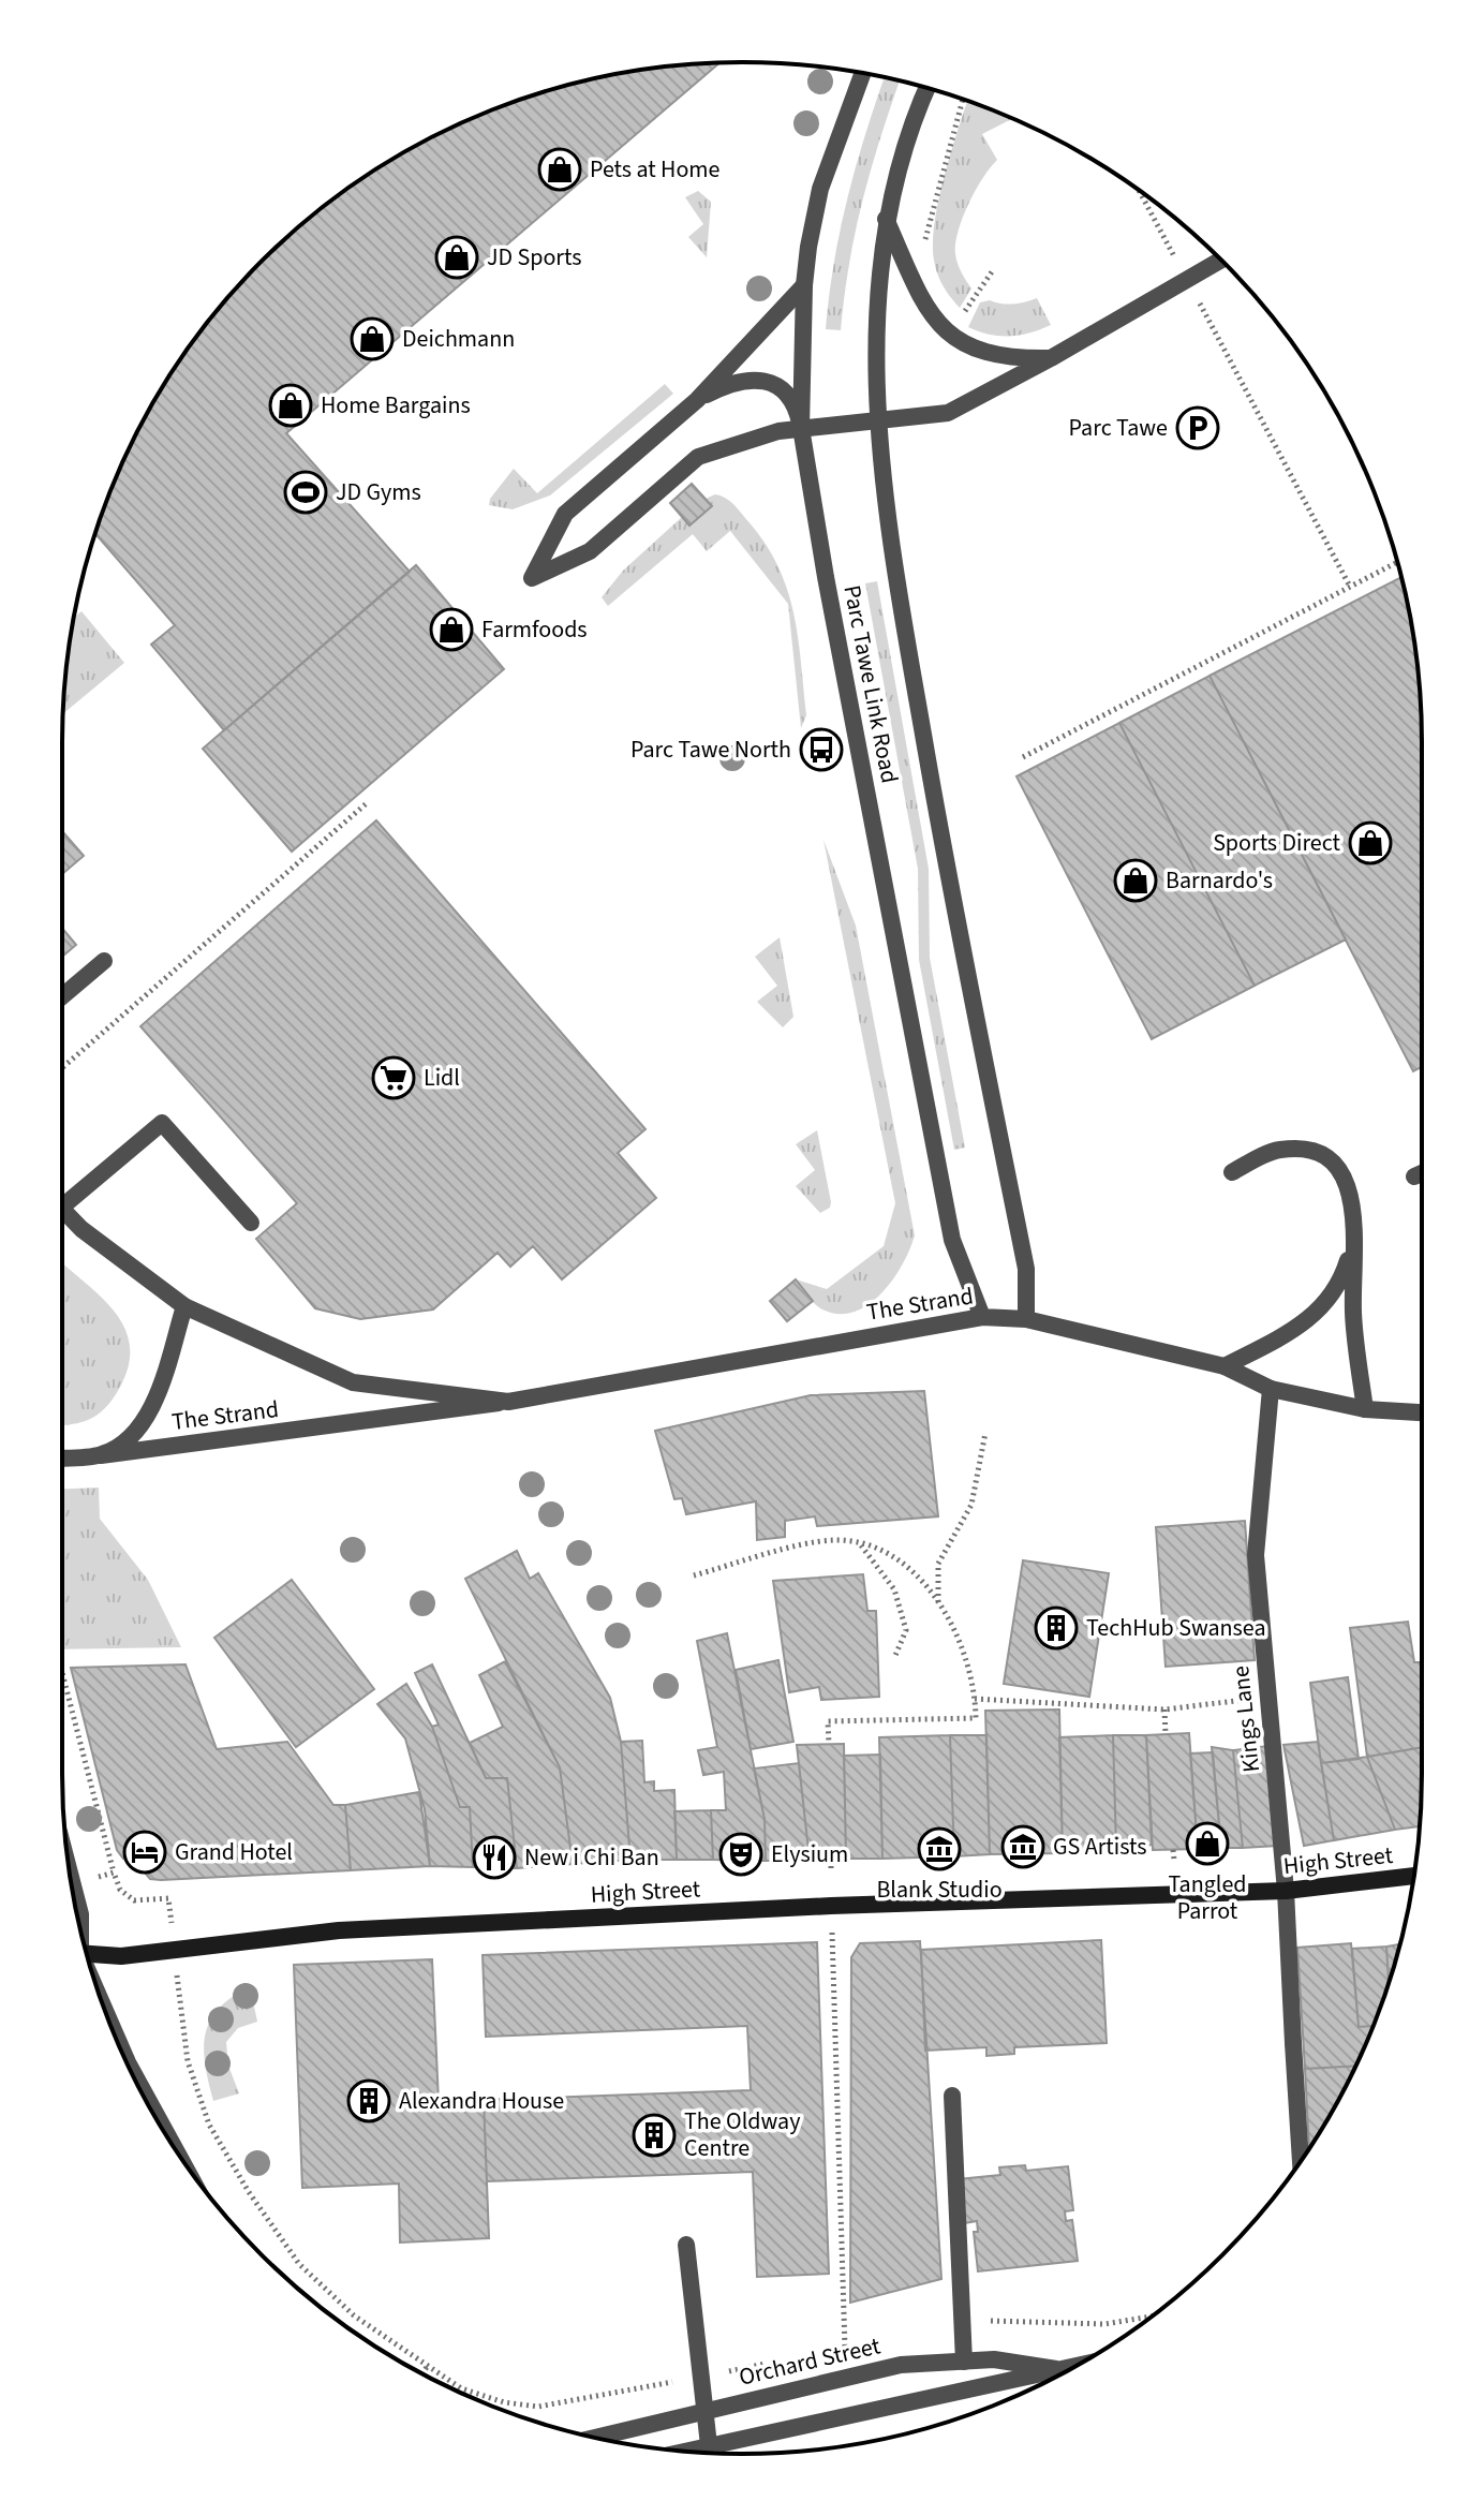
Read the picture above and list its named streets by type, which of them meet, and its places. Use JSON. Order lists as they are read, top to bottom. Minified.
{"streets":{"main road":["High Street"],"street":["Parc Tawe Link Road","The Strand","Kings Lane","Orchard Street"]},"crossings":[["Parc Tawe Link Road","The Strand"],["The Strand","Kings Lane"],["Kings Lane","High Street"]],"places":{"shop":["Pets at Home","JD Sports","Deichmann","Home Bargains","Farmfoods","Sports Direct","Barnardo's","Tangled Parrot"],"parking":["Parc Tawe"],"sports":["JD Gyms"],"bus stop":["Parc Tawe North"],"supermarket":["Lidl"],"building":["TechHub Swansea","Alexandra House","The Oldway Centre"],"museum":["GS Artists","Blank Studio"],"hotel":["Grand Hotel"],"theatre":["Elysium"],"restaurant":["New i Chi Ban"]}}
